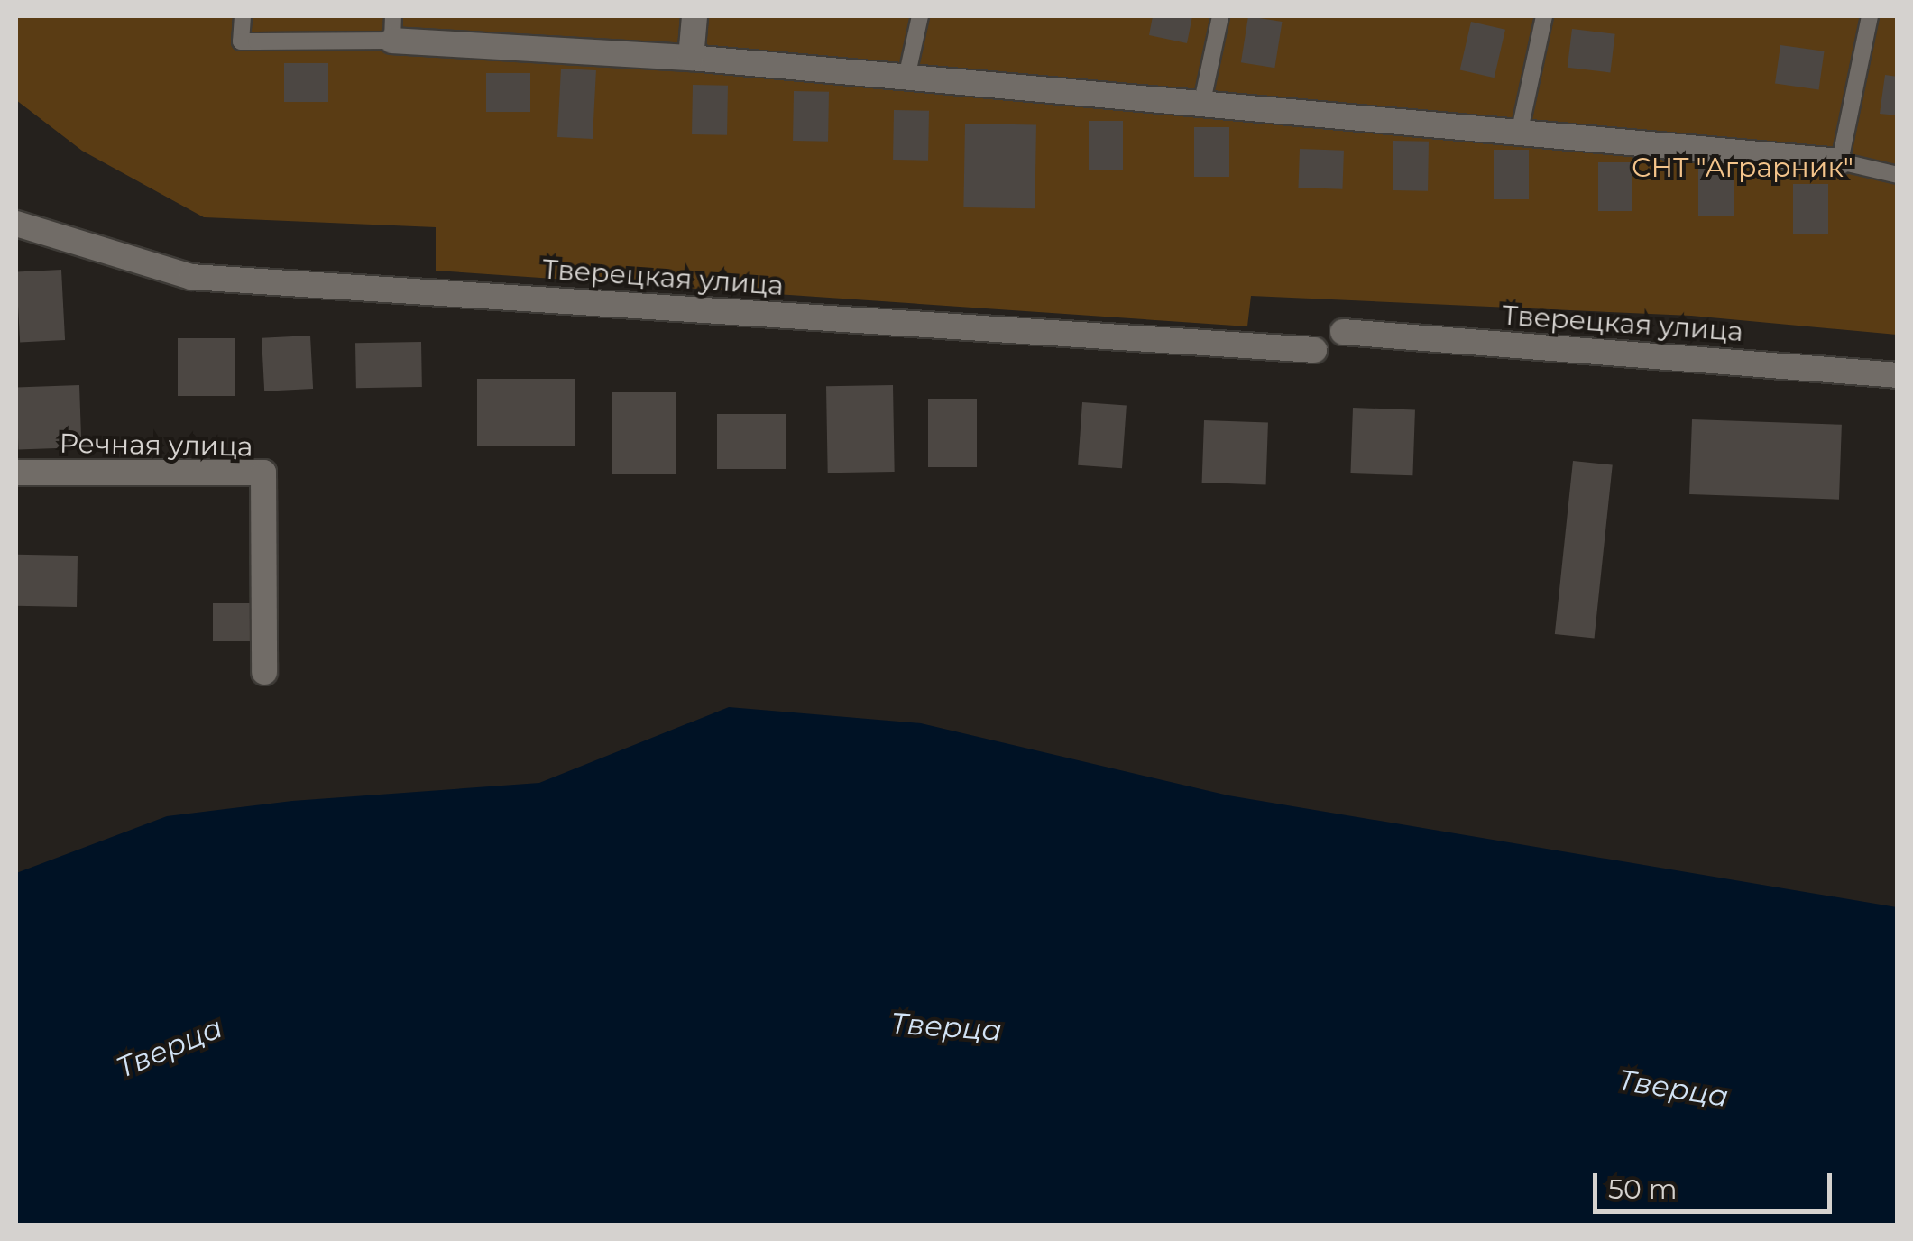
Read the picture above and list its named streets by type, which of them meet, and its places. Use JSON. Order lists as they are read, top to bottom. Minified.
{"streets":{"street":["Тверецкая улица","Речная улица"]},"water":["Тверца"],"parks":["СНТ \"Аграрник\""],"scale_bar":"50 m"}
